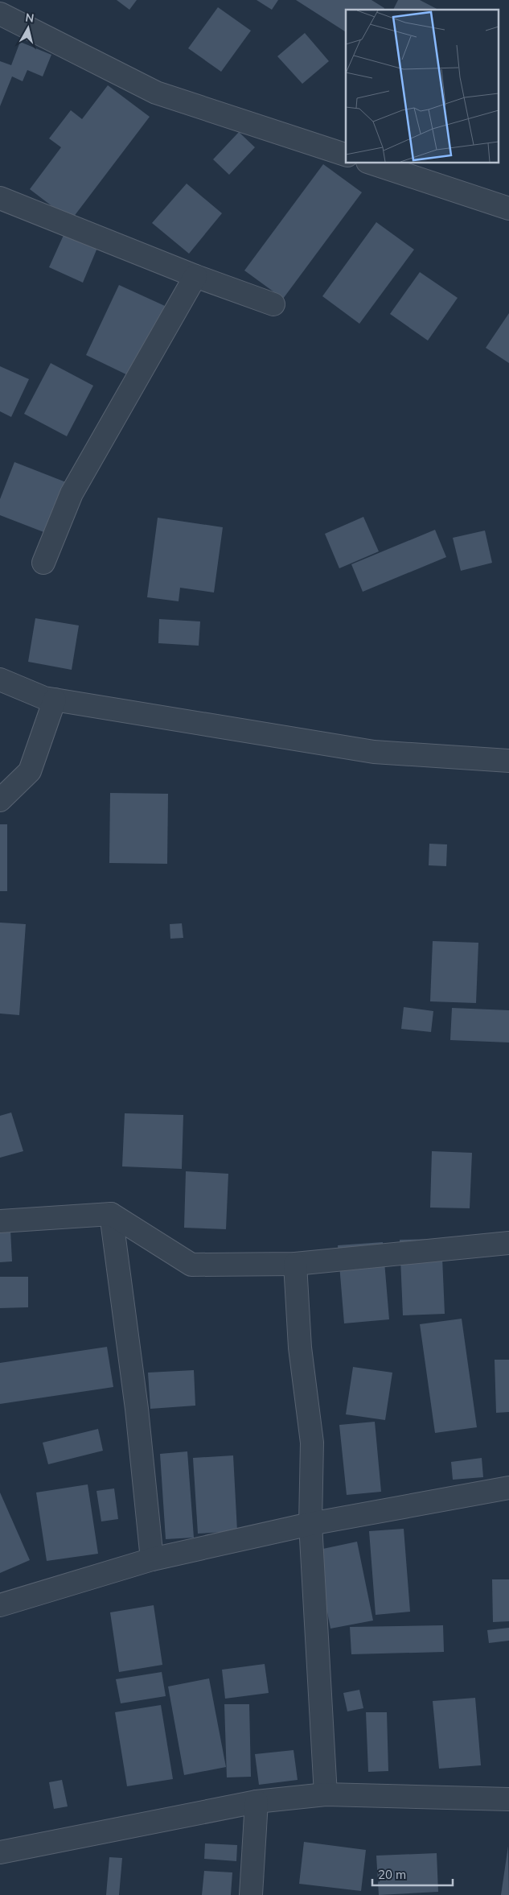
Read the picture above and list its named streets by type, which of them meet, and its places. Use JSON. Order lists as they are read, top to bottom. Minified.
{"scale_bar":"20 m","north":"top"}
